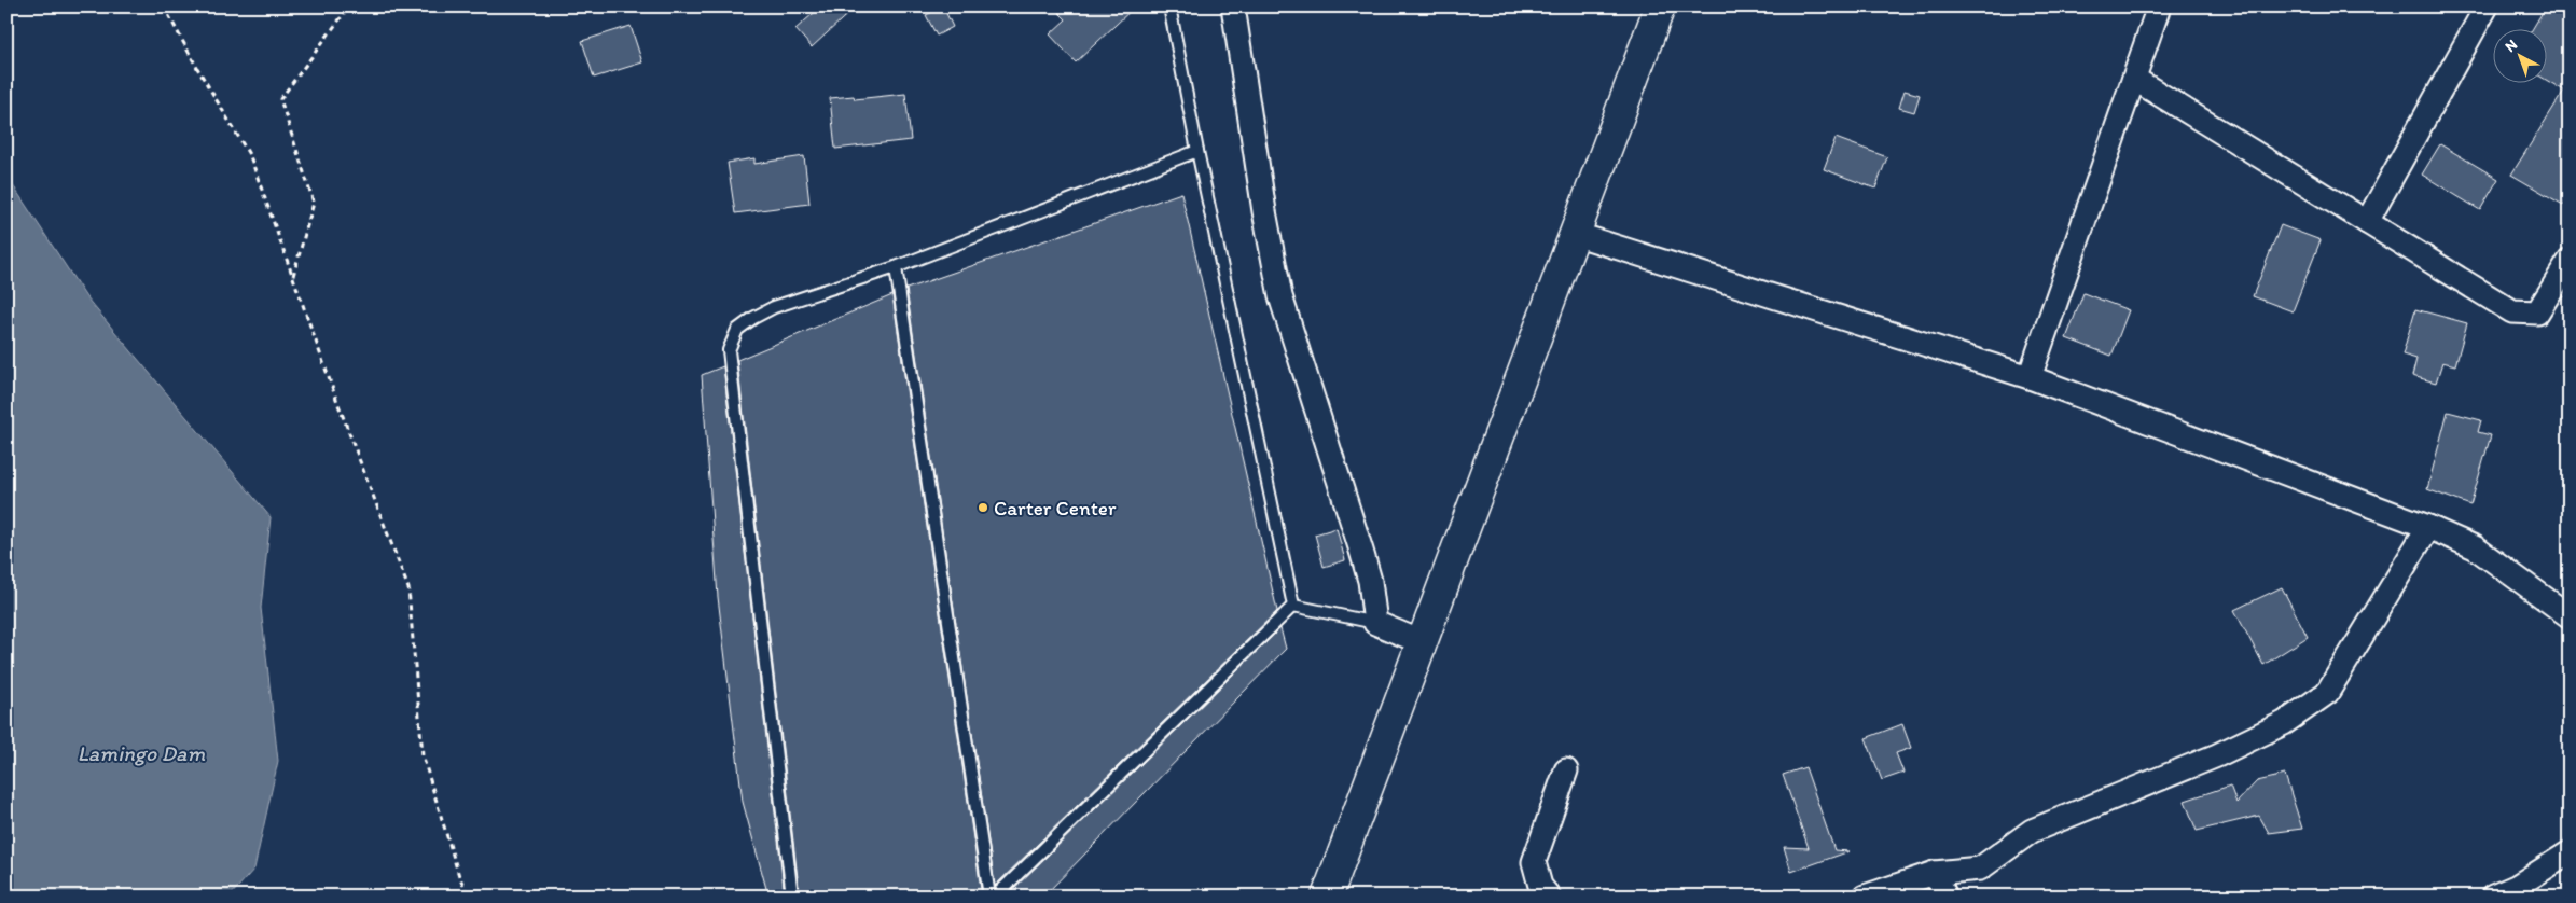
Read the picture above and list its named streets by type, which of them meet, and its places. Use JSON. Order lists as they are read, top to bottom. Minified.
{"water":["Lamingo Dam"],"places":["Carter Center"],"north":"top left"}
